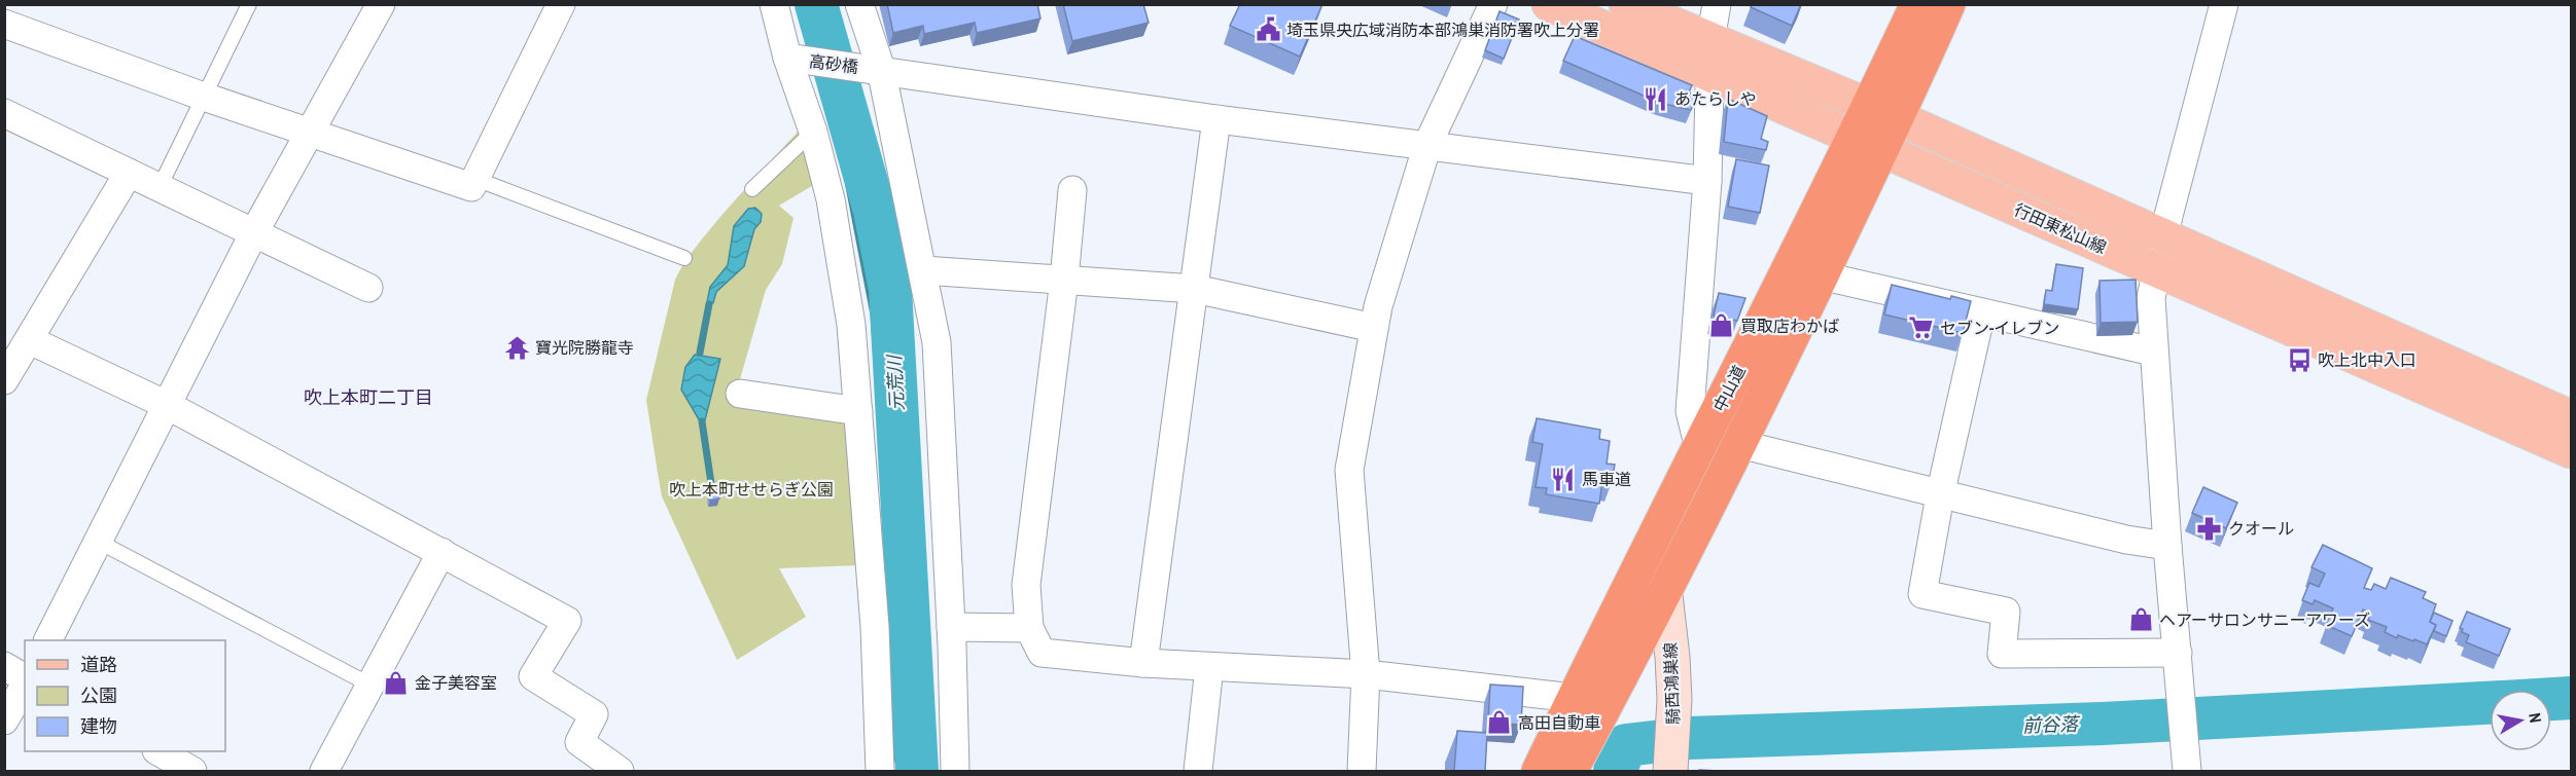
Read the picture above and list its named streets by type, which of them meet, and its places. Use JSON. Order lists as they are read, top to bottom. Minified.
{"streets":{"highway":["中山道"],"main road":["行田東松山線","騎西鴻巣線"],"street":["高砂橋"]},"crossings":[["行田東松山線","中山道"],["中山道","騎西鴻巣線"]],"districts":["吹上本町二丁目"],"water":["元荒川","前谷落"],"parks":["吹上本町せせらぎ公園"],"places":{"public building":["埼玉県央広域消防本部鴻巣消防署吹上分署"],"restaurant":["あたらしや","馬車道"],"shop":["買取店わかば","ヘアーサロンサニーアワーズ","金子美容室","高田自動車"],"supermarket":["セブン-イレブン"],"temple":["寶光院勝龍寺"],"bus stop":["吹上北中入口"],"pharmacy":["クオール"]},"legend":["道路","公園","建物"],"north":"right"}
